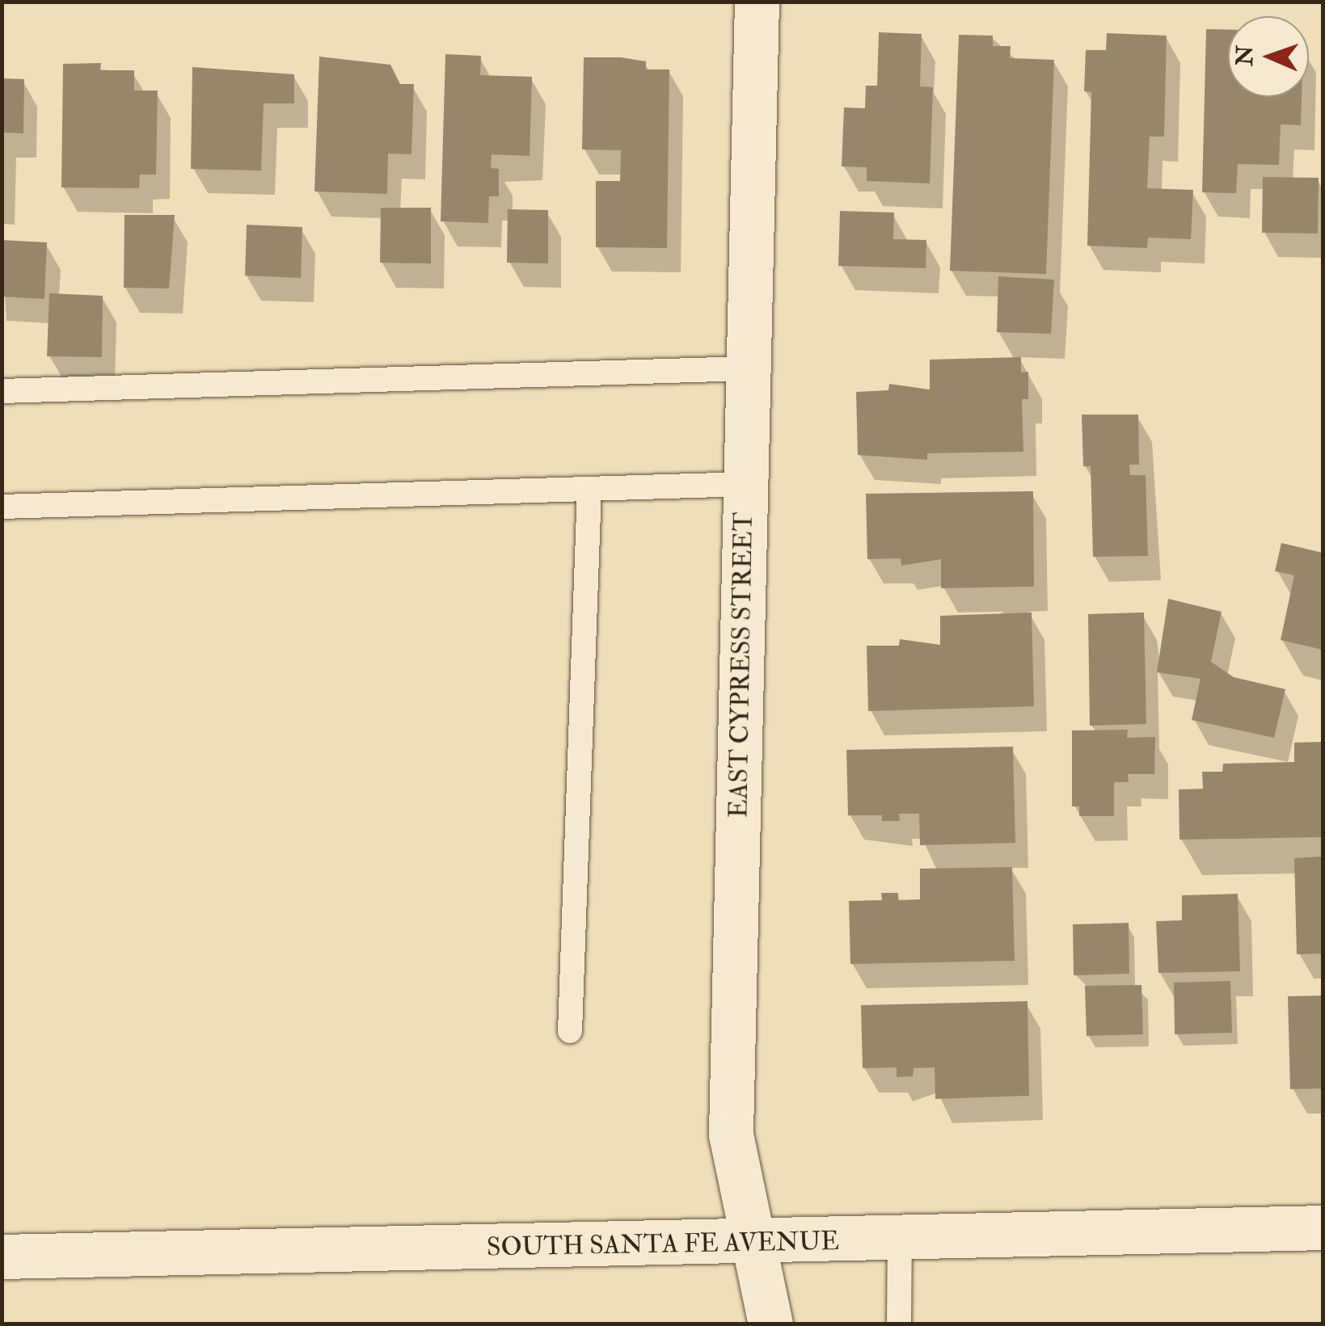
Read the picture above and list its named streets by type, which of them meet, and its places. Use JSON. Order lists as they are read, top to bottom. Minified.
{"streets":{"street":["EAST CYPRESS STREET","SOUTH SANTA FE AVENUE"]},"crossings":[["EAST CYPRESS STREET","SOUTH SANTA FE AVENUE"]],"north":"left"}
